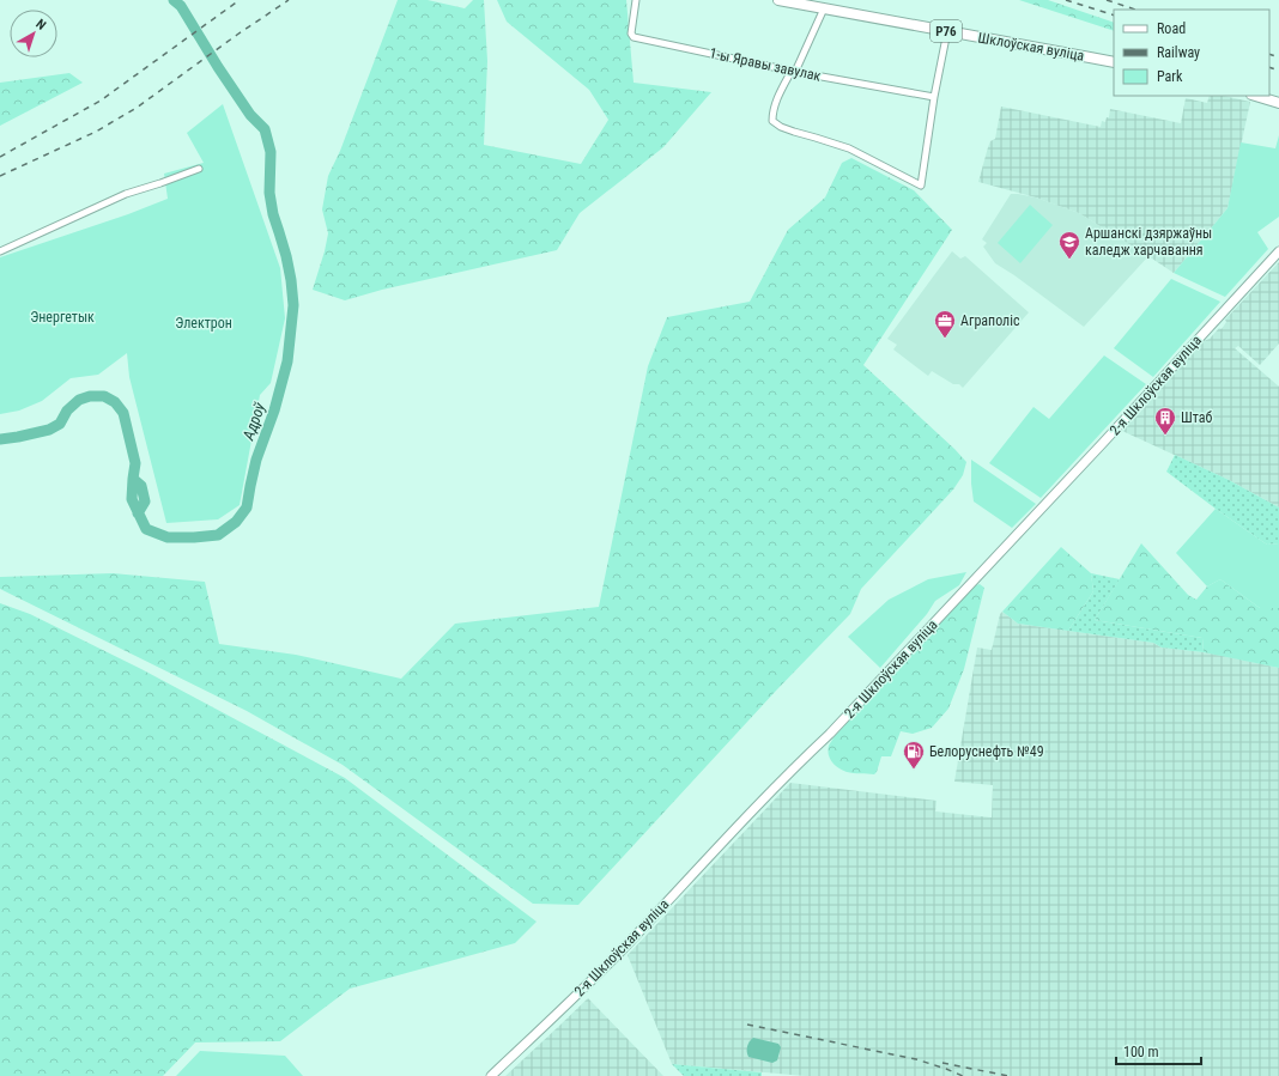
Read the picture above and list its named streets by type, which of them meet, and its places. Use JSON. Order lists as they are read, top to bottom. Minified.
{"streets":{"main road":["Р76","Шклоўская вуліца"],"street":["1-ы Яравы завулак","2-я Шклоўская вуліца"]},"water":["Адроў"],"parks":["Энергетык","Электрон"],"places":{"school or university":["Аршанскі дзяржаўны каледж харчавання"],"office":["Аграполіс"],"building":["Штаб"],"fuel station":["Белоруснефть №49"]},"legend":["Road","Railway","Park"],"scale_bar":"100 m","north":"top right"}
